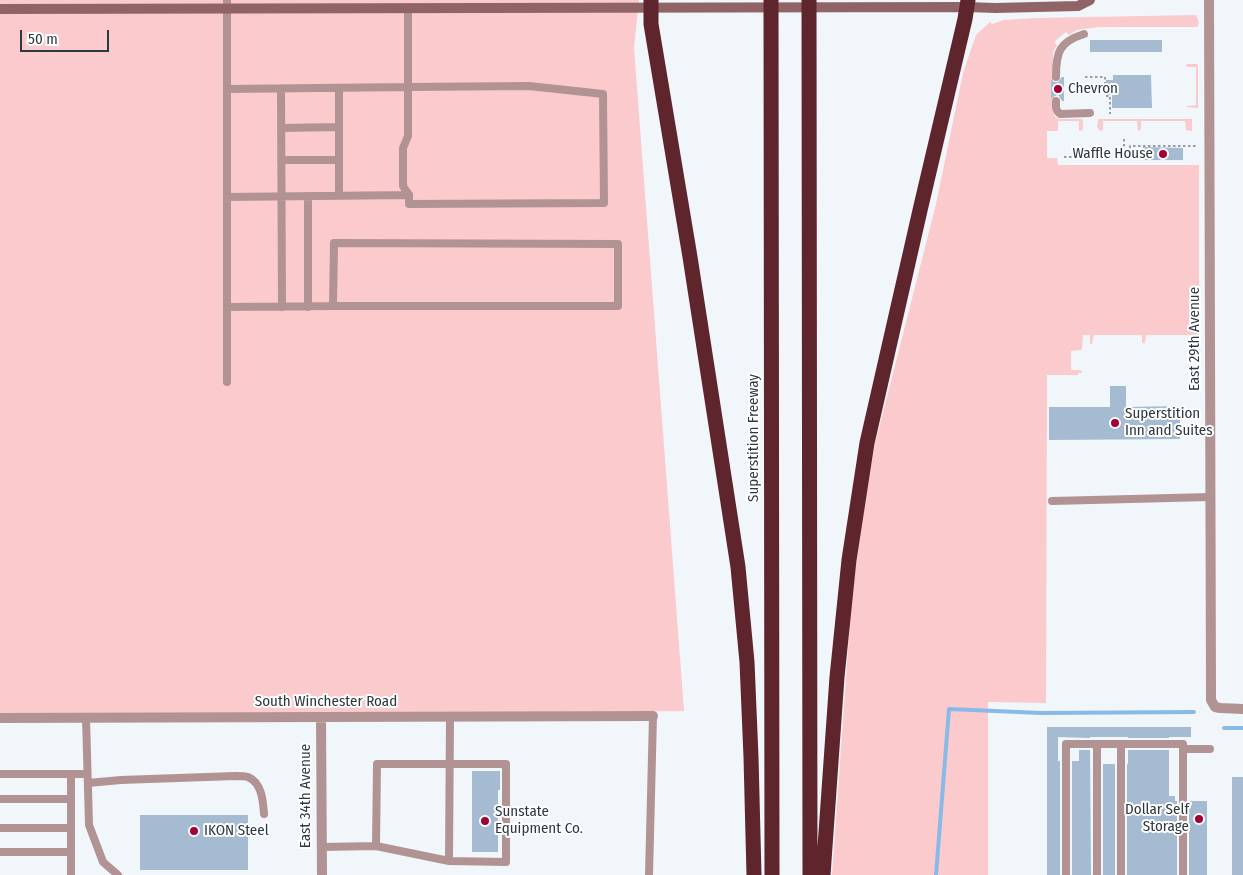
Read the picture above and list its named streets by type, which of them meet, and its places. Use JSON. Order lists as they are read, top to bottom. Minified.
{"streets":{"highway":["Superstition Freeway"],"street":["East 29th Avenue","South Winchester Road","East 34th Avenue"]},"crossings":[["South Winchester Road","East 34th Avenue"]],"places":["Chevron","Waffle House","Superstition Inn and Suites","Dollar Self Storage","Sunstate Equipment Co.","IKON Steel"],"scale_bar":"50 m"}
